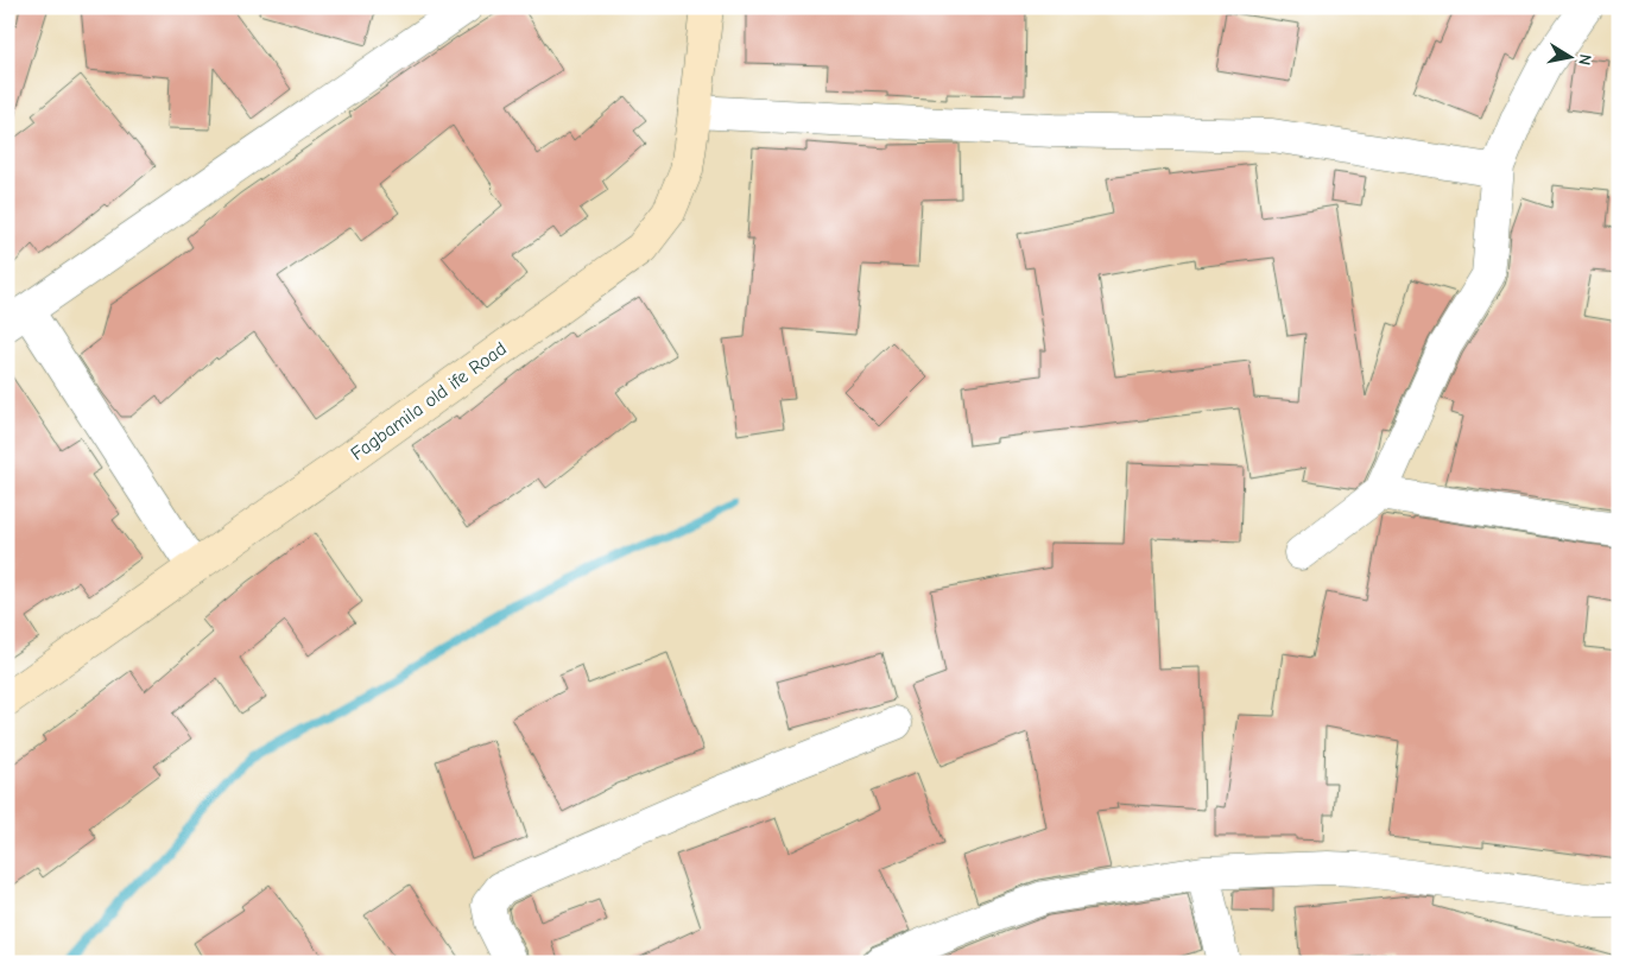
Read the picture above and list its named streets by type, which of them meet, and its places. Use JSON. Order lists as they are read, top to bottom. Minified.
{"streets":{"street":["Fagbamila old ife Road"]},"north":"right"}
